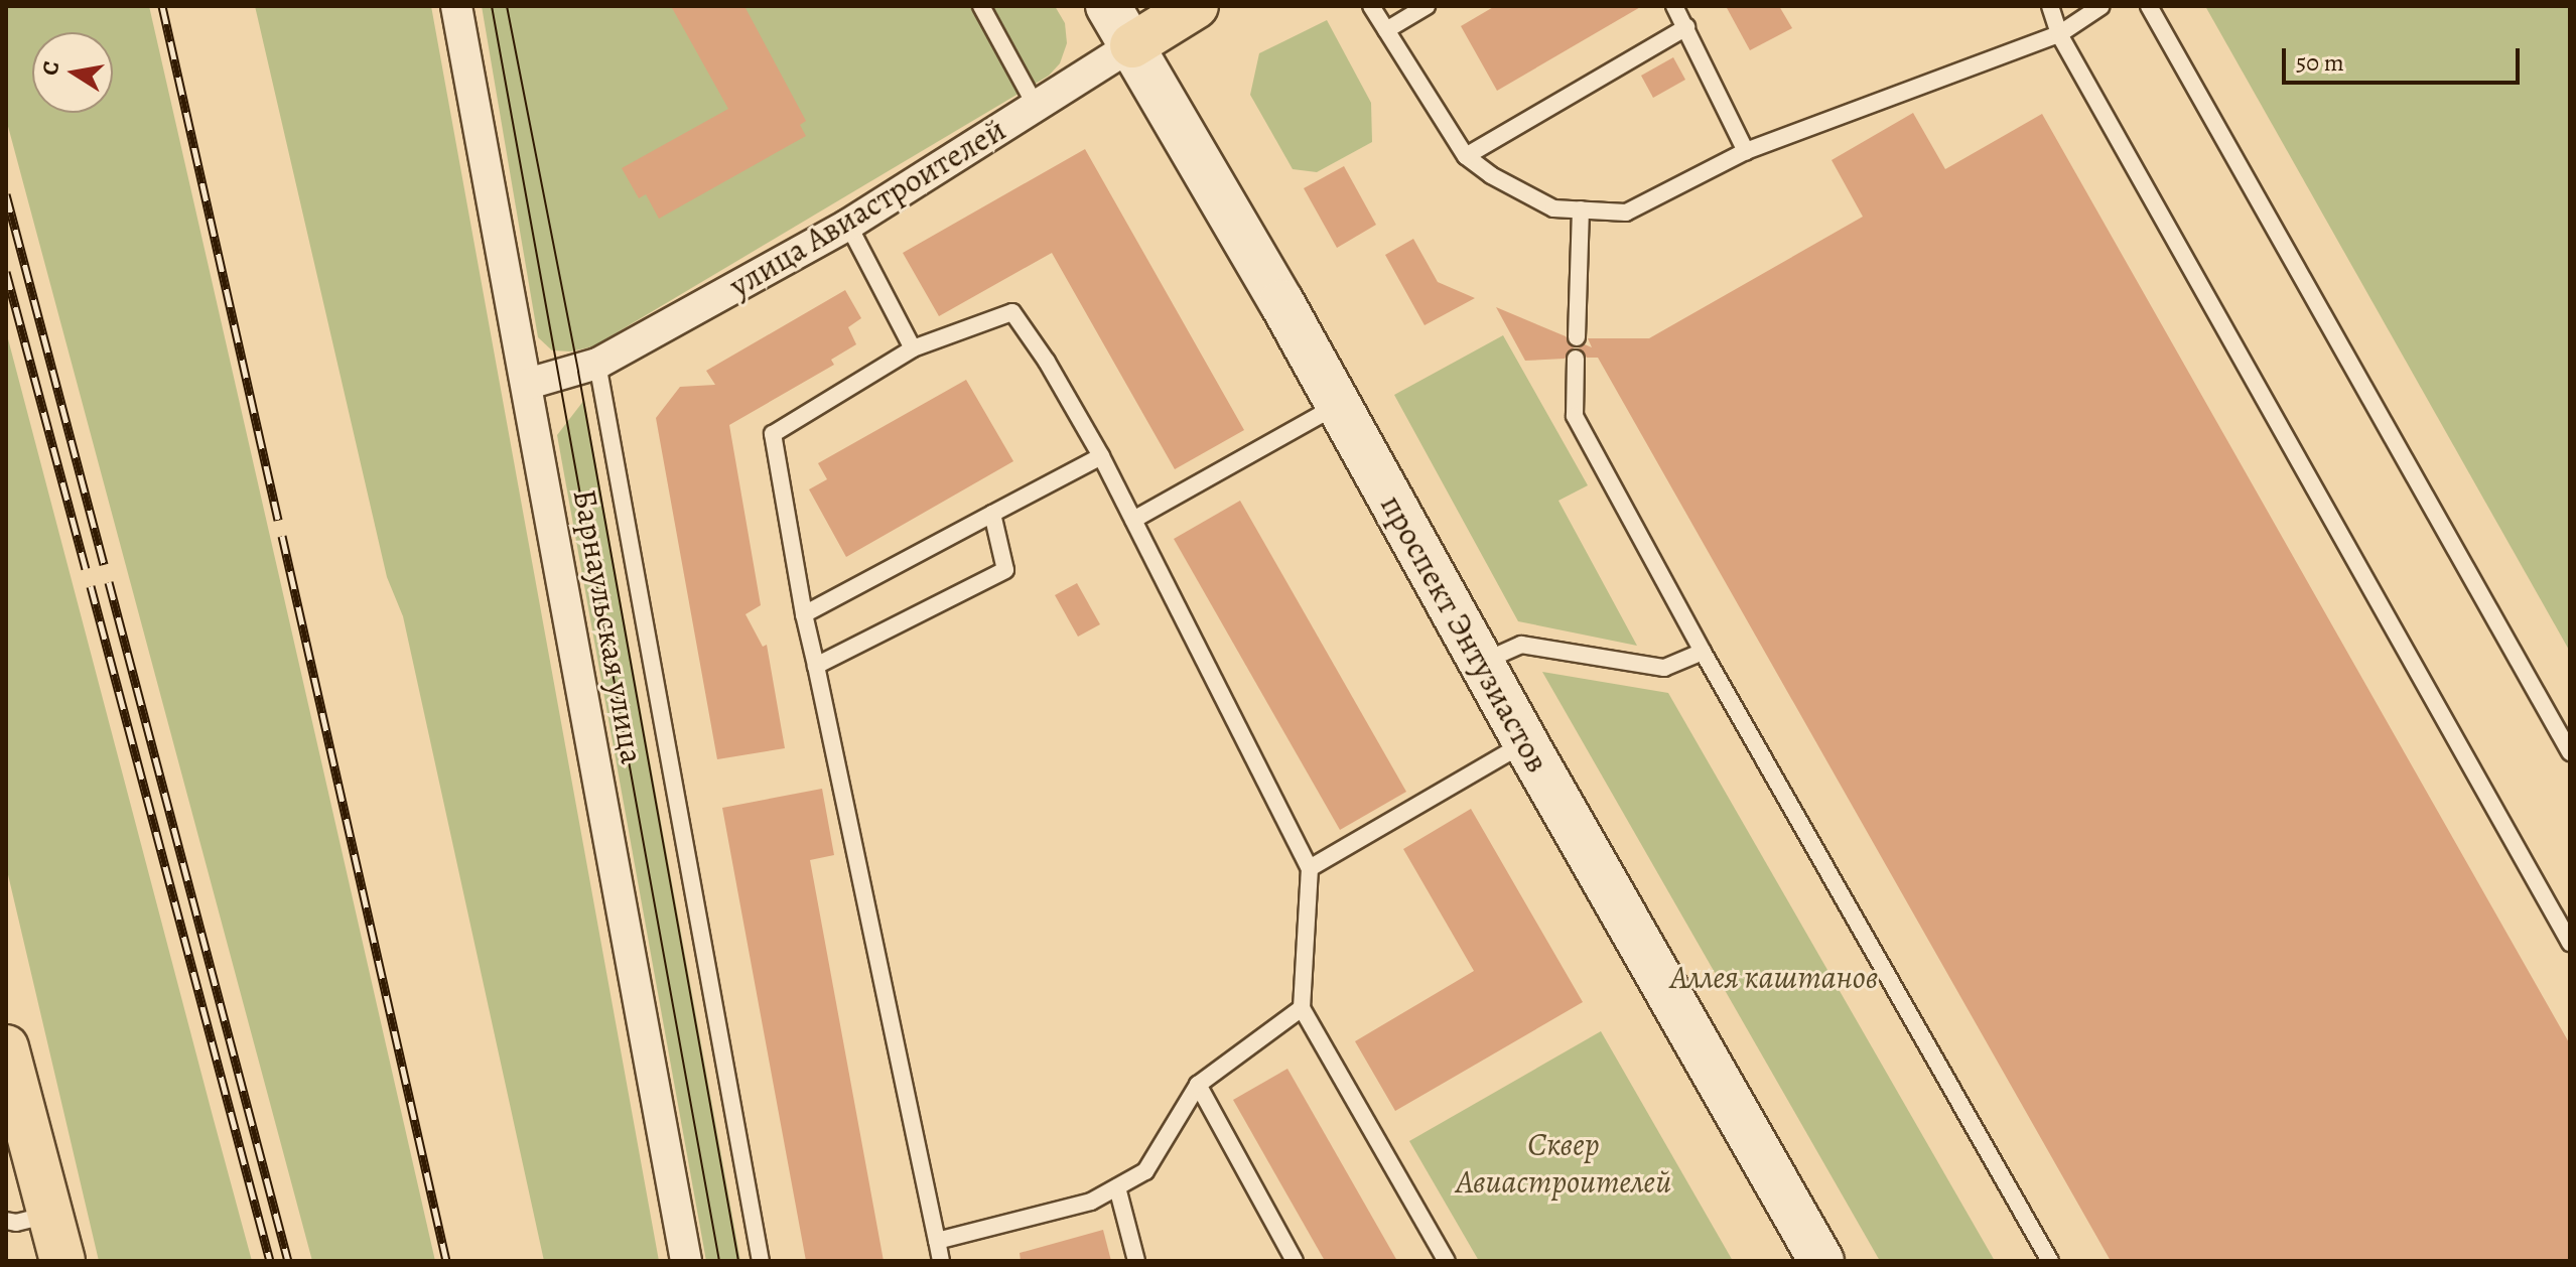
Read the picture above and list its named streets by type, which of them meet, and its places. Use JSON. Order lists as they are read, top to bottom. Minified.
{"streets":{"main road":["улица Авиастроителей","проспект Энтузиастов"],"street":["Барнаульская улица"]},"crossings":[["улица Авиастроителей","Барнаульская улица"],["улица Авиастроителей","проспект Энтузиастов"]],"parks":["Аллея каштанов","Сквер Авиастроителей"],"scale_bar":"50 m","north":"left"}
